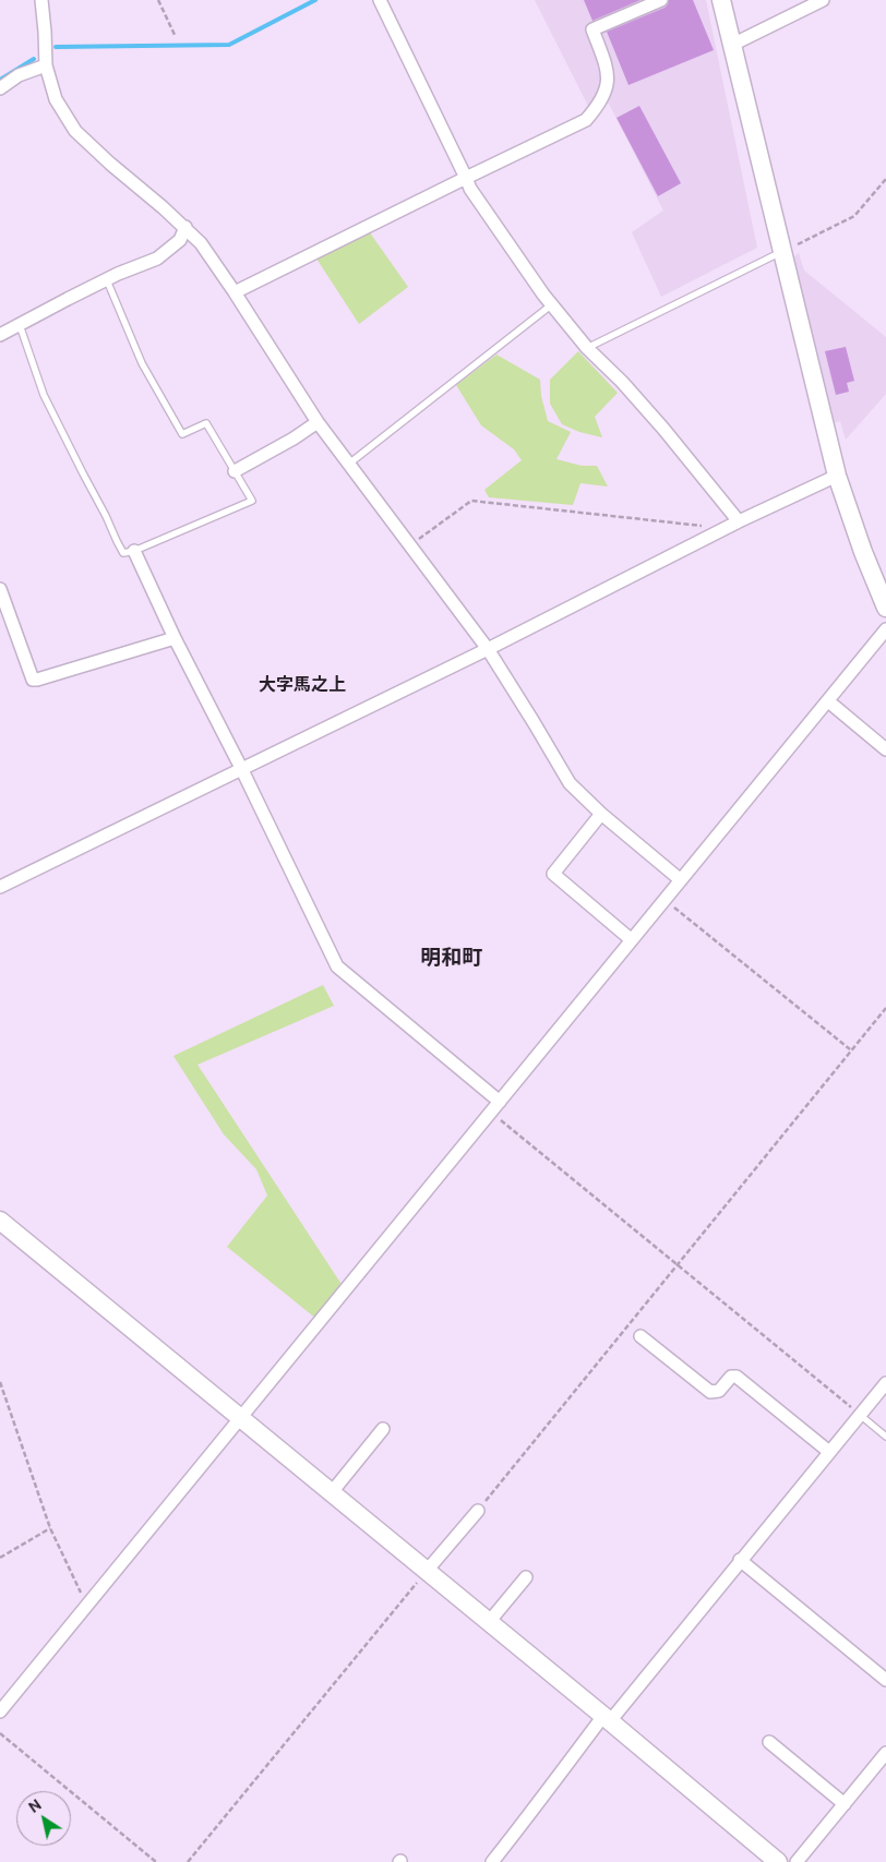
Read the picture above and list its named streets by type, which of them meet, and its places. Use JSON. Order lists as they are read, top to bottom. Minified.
{"districts":["大字馬之上","明和町"],"north":"top left"}
